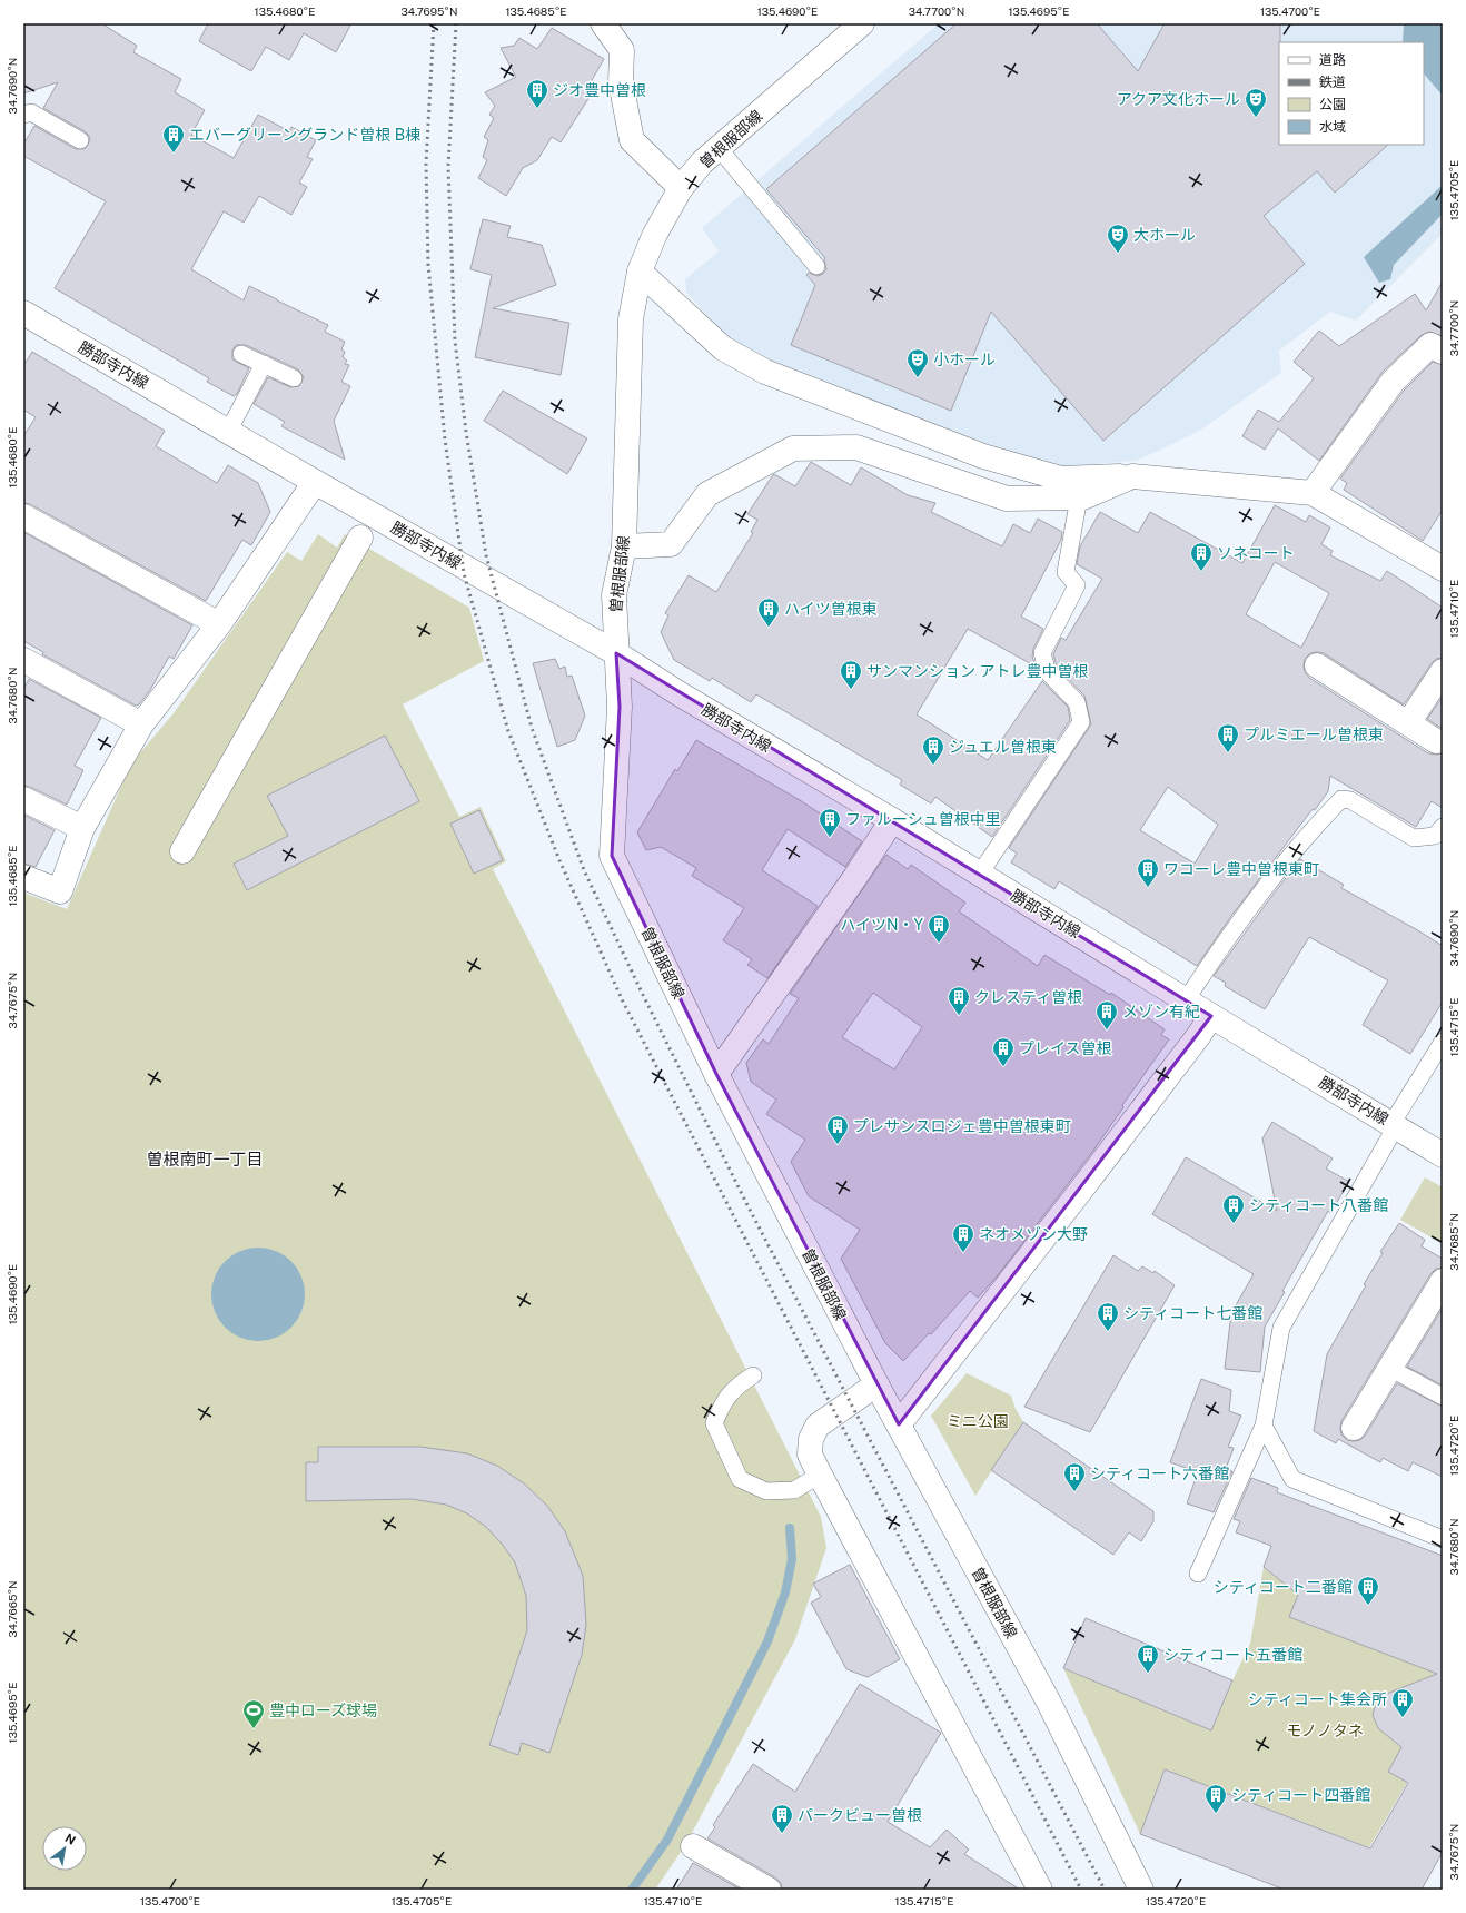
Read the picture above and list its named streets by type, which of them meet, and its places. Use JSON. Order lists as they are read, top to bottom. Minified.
{"streets":{"street":["曽根服部線","勝部寺内線"]},"crossings":[["曽根服部線","勝部寺内線"]],"districts":["曽根南町一丁目"],"parks":["ミニ公園","モノノタネ"],"places":{"building":["ジオ豊中曽根","エバーグリーングランド曽根 B棟","ソネコート","ハイツ曽根東","サンマンション アトレ豊中曽根","プルミエール曽根東","ジュエル曽根東","ファルーシュ曽根中里","ワコーレ豊中曽根東町","ハイツN・Y","クレスティ曽根","メゾン有紀","プレイス曽根","プレサンスロジェ豊中曽根東町","シティコート八番館","ネオメゾン大野","シティコート七番館","シティコート六番館","シティコート二番館","シティコート五番館","シティコート集会所","シティコート四番館","パークビュー曽根"],"theatre":["アクア文化ホール","大ホール","小ホール"],"sports":["豊中ローズ球場"]},"legend":["道路","鉄道","公園","水域"],"north":"top right","coordinates":["135.4680°E","34.7695°N","135.4685°E","135.4690°E","34.7700°N","135.4695°E","135.4700°E","34.7690°N","135.4705°E","135.4710°E","34.7680°N","34.7675°N","135.4715°E","34.7685°N","135.4720°E","34.7665°N"]}
